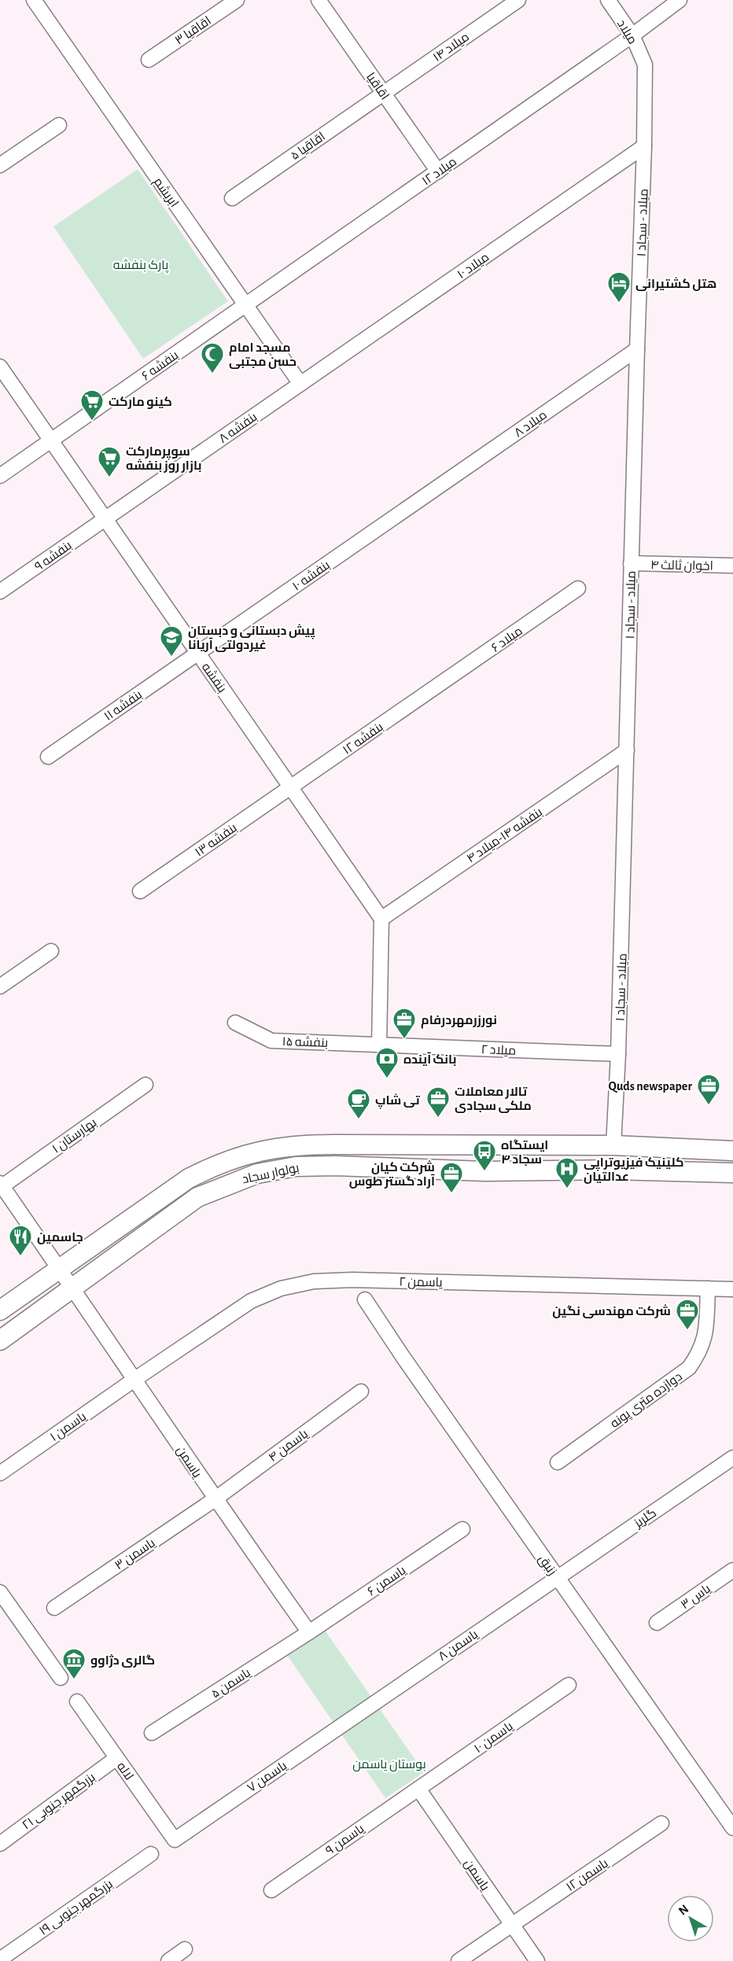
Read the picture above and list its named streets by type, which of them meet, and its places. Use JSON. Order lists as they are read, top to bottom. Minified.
{"streets":{"main road":["بولوار سجاد"],"street":["اقاقیا ۳","میلاد","میلاد ۱۴","اقاقیا","اقاقیا ۵","میلاد ۱۲","ابریشم","میلاد - سجاد ۱","میلاد ۱۰","بنفشه ۶","میلاد ۸","بنفشه ۸","بنفشه ۹","اخوان ثالث ۴","بنفشه ۱۰","میلاد ۶","بنفشه","بنفشه ۱۱","بنفشه ۱۲","بنفشه ۱۴-میلاد ۴","بنفشه ۱۳","بنفشه ۱۵","میلاد ۲","بهارستان ۱","یاسمن ۲","دوازده متری پونه","یاسمن ۱","یاسمن ۴","یاسمن","گلریز","یاسمن ۳","زنبق","یاسمن ۶","یاس ۳","یاسمن ۸","یاسمن ۵","یاسمن ۱۰","لاله","یاسمن ۷","بزرگمهر جنوبی ۲۱","یاسمن ۹","یاسمن ۱۲","بزرگمهر جنوبی ۱۹"]},"crossings":[["میلاد","میلاد ۱۲"],["میلاد","میلاد - سجاد ۱"],["میلاد ۱۴","اقاقیا"],["میلاد ۱۴","اقاقیا ۵"],["اقاقیا","اقاقیا ۵"],["اقاقیا","میلاد ۱۲"],["میلاد ۱۲","ابریشم"],["میلاد ۱۲","بنفشه ۶"],["ابریشم","میلاد ۱۰"],["ابریشم","بنفشه ۶"],["ابریشم","بنفشه ۸"],["میلاد - سجاد ۱","میلاد ۱۰"],["میلاد - سجاد ۱","میلاد ۸"],["میلاد - سجاد ۱","اخوان ثالث ۴"],["میلاد - سجاد ۱","بنفشه ۱۴-میلاد ۴"],["میلاد - سجاد ۱","میلاد ۲"],["میلاد - سجاد ۱","بولوار سجاد"],["میلاد ۱۰","بنفشه ۸"],["بنفشه ۶","بنفشه"],["میلاد ۸","بنفشه ۱۰"],["بنفشه ۸","بنفشه ۹"],["بنفشه ۸","بنفشه"],["بنفشه ۹","بنفشه"],["بنفشه ۱۰","بنفشه"],["بنفشه ۱۰","بنفشه ۱۱"],["میلاد ۶","بنفشه ۱۲"],["بنفشه","بنفشه ۱۱"],["بنفشه","بنفشه ۱۲"],["بنفشه","بنفشه ۱۴-میلاد ۴"],["بنفشه","بنفشه ۱۳"],["بنفشه ۱۲","بنفشه ۱۳"],["بنفشه ۱۵","میلاد ۲"],["بهارستان ۱","یاسمن"],["بولوار سجاد","یاسمن"],["یاسمن ۲","دوازده متری پونه"],["یاسمن ۲","یاسمن ۱"],["یاسمن ۲","یاسمن"],["یاسمن ۱","یاسمن"],["یاسمن ۴","یاسمن"],["یاسمن ۴","یاسمن ۳"],["یاسمن","یاسمن ۳"],["یاسمن","یاسمن ۶"],["یاسمن","یاسمن ۵"],["یاسمن","یاسمن ۱۰"],["یاسمن","یاسمن ۹"],["یاسمن","یاسمن ۱۲"],["گلریز","زنبق"],["گلریز","یاسمن ۸"],["زنبق","یاسمن ۸"],["یاسمن ۶","یاسمن ۵"],["یاسمن ۸","یاسمن ۷"],["یاسمن ۱۰","یاسمن ۹"],["لاله","یاسمن ۷"],["لاله","بزرگمهر جنوبی ۲۱"]],"parks":["پارک بنفشه","بوستان یاسمن"],"places":{"hotel":["هتل کشتیرانی"],"mosque":["مسجد امام حسن مجتبی"],"supermarket":["کینو مارکت","سوپرمارکت بازار روز بنفشه"],"school or university":["پیش دبستانی و دبستان غیردولتی آریانا"],"office":["نورزرمهردرفام","Quds newspaper","تالار معاملات ملکی سجادی","شرکت کیان آراد گستر طوس","شرکت مهندسی نگین"],"bank":["بانک آینده"],"cafe":["تی شاپ"],"bus stop":["ایستگاه سجاد ۴"],"hospital":["کلینیک فیزیوتراپی عدالتیان"],"restaurant":["جاسمین"],"museum":["گالری دژاوو"]},"north":"top left"}
